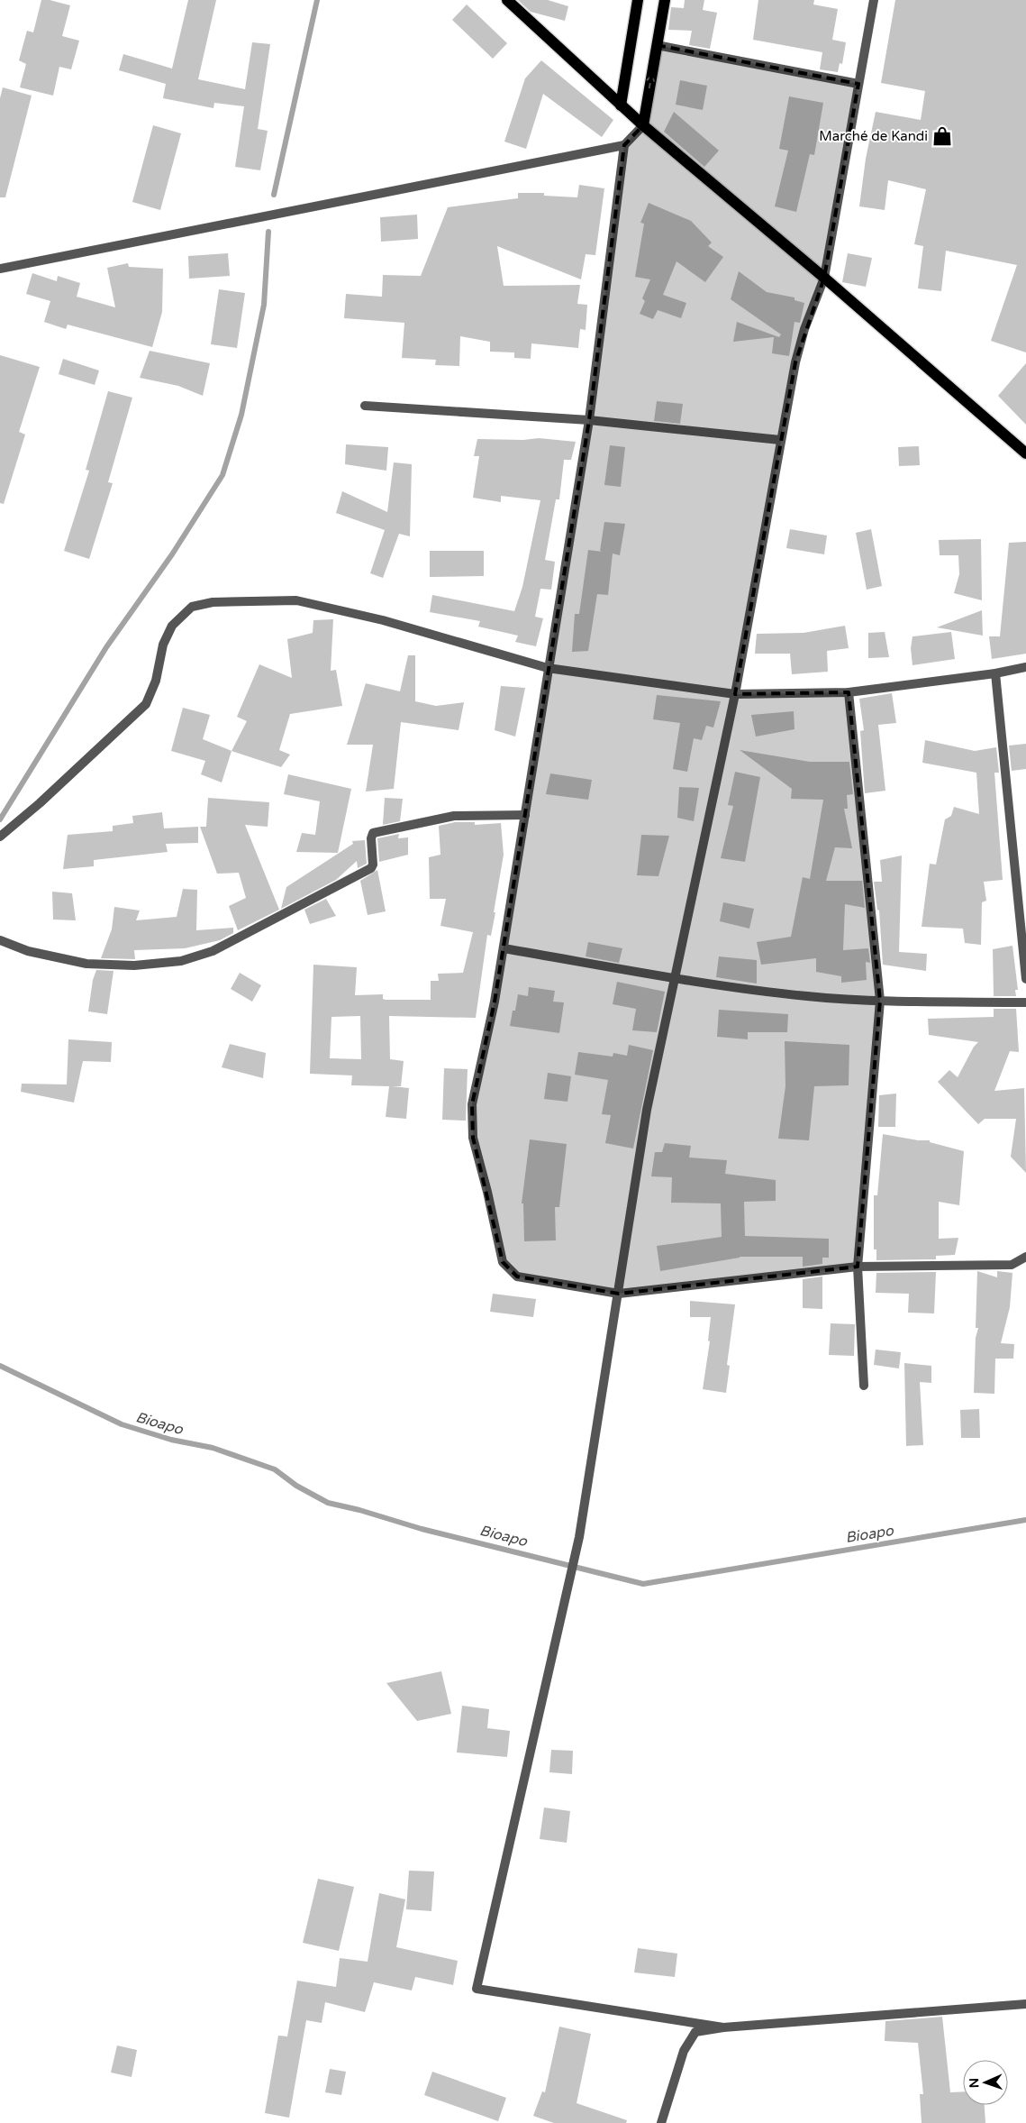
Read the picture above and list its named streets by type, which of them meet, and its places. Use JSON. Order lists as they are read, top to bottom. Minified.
{"water":["Bioapo"],"places":{"shop":["Marché de Kandi"]},"north":"left"}
